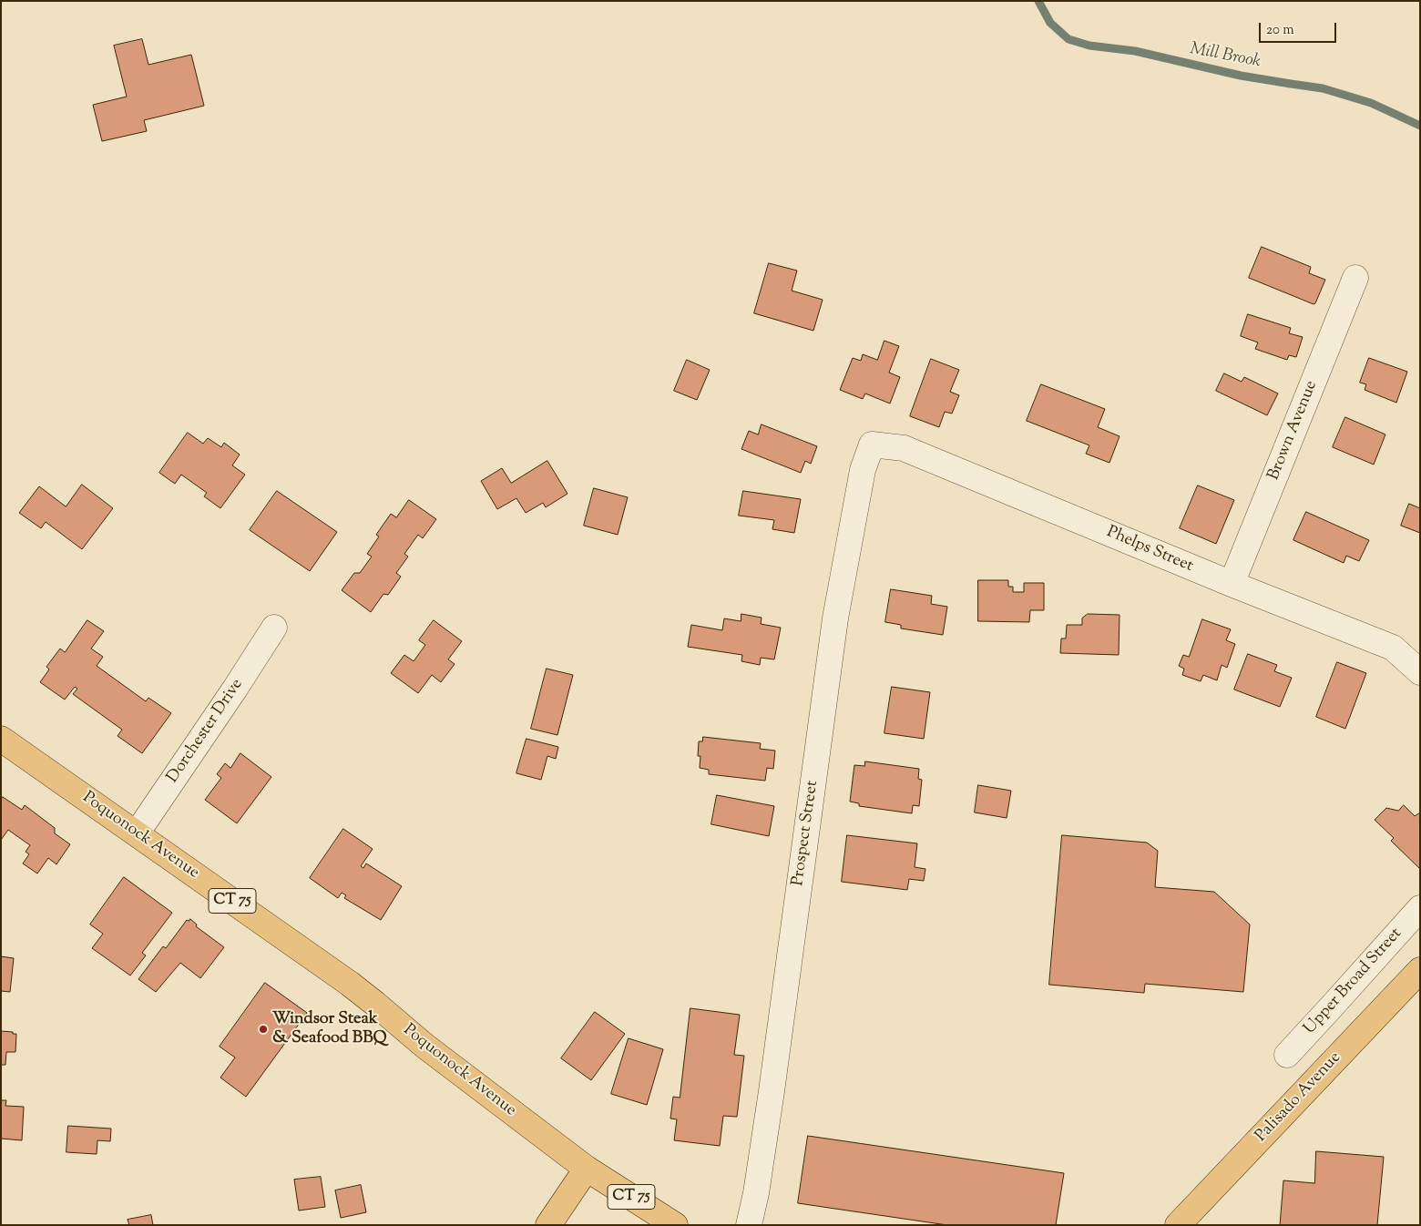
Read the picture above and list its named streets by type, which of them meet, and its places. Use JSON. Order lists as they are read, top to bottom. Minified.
{"streets":{"main road":["Poquonock Avenue","CT 75","Palisado Avenue"],"street":["Brown Avenue","Phelps Street","Dorchester Drive","Prospect Street","Upper Broad Street"]},"crossings":[["Brown Avenue","Phelps Street"],["Phelps Street","Prospect Street"],["Dorchester Drive","Poquonock Avenue"]],"water":["Mill Brook"],"places":["Windsor Steak & Seafood BBQ"],"scale_bar":"20 m"}
